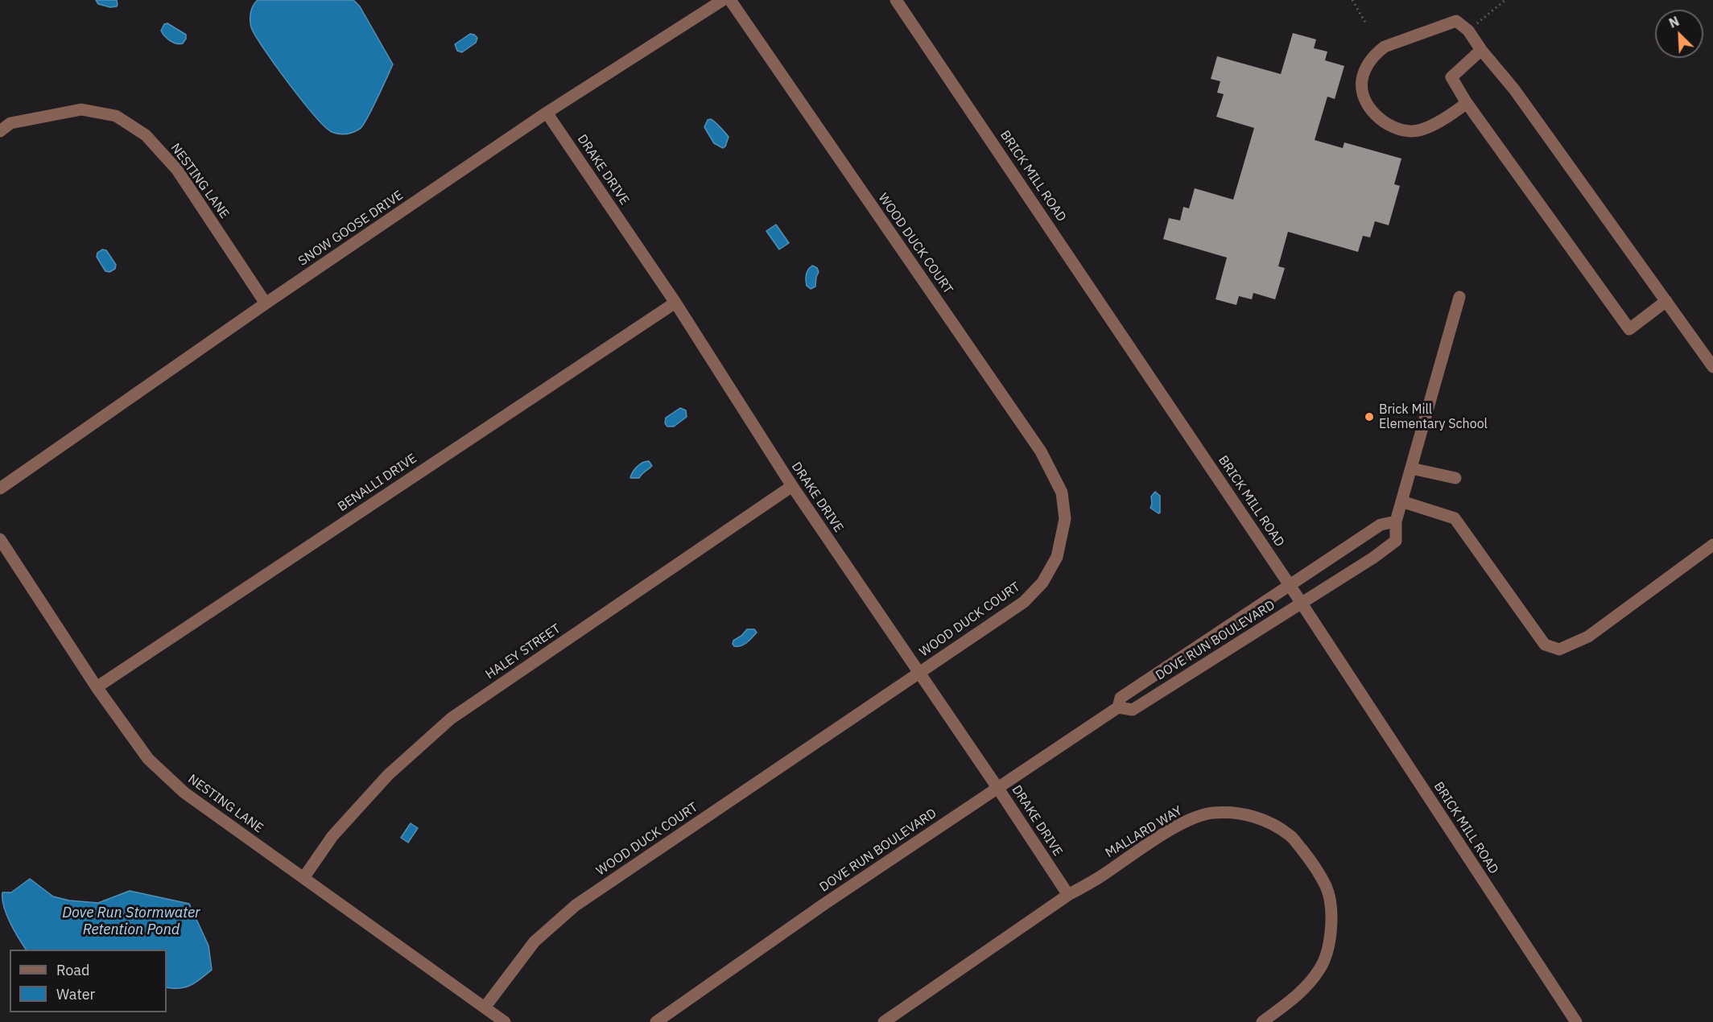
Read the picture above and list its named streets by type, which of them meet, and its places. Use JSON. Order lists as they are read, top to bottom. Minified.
{"streets":{"street":["DRAKE DRIVE","BRICK MILL ROAD","NESTING LANE","SNOW GOOSE DRIVE","WOOD DUCK COURT","BENALLI DRIVE","DOVE RUN BOULEVARD","HALEY STREET","MALLARD WAY"]},"crossings":[["DRAKE DRIVE","SNOW GOOSE DRIVE"],["DRAKE DRIVE","WOOD DUCK COURT"],["DRAKE DRIVE","BENALLI DRIVE"],["DRAKE DRIVE","DOVE RUN BOULEVARD"],["DRAKE DRIVE","HALEY STREET"],["DRAKE DRIVE","MALLARD WAY"],["BRICK MILL ROAD","DOVE RUN BOULEVARD"],["NESTING LANE","SNOW GOOSE DRIVE"],["NESTING LANE","WOOD DUCK COURT"],["NESTING LANE","BENALLI DRIVE"],["NESTING LANE","HALEY STREET"]],"water":["Dove Run Stormwater Retention Pond"],"places":["Brick Mill Elementary School"],"legend":["Road","Water"],"north":"top left"}
